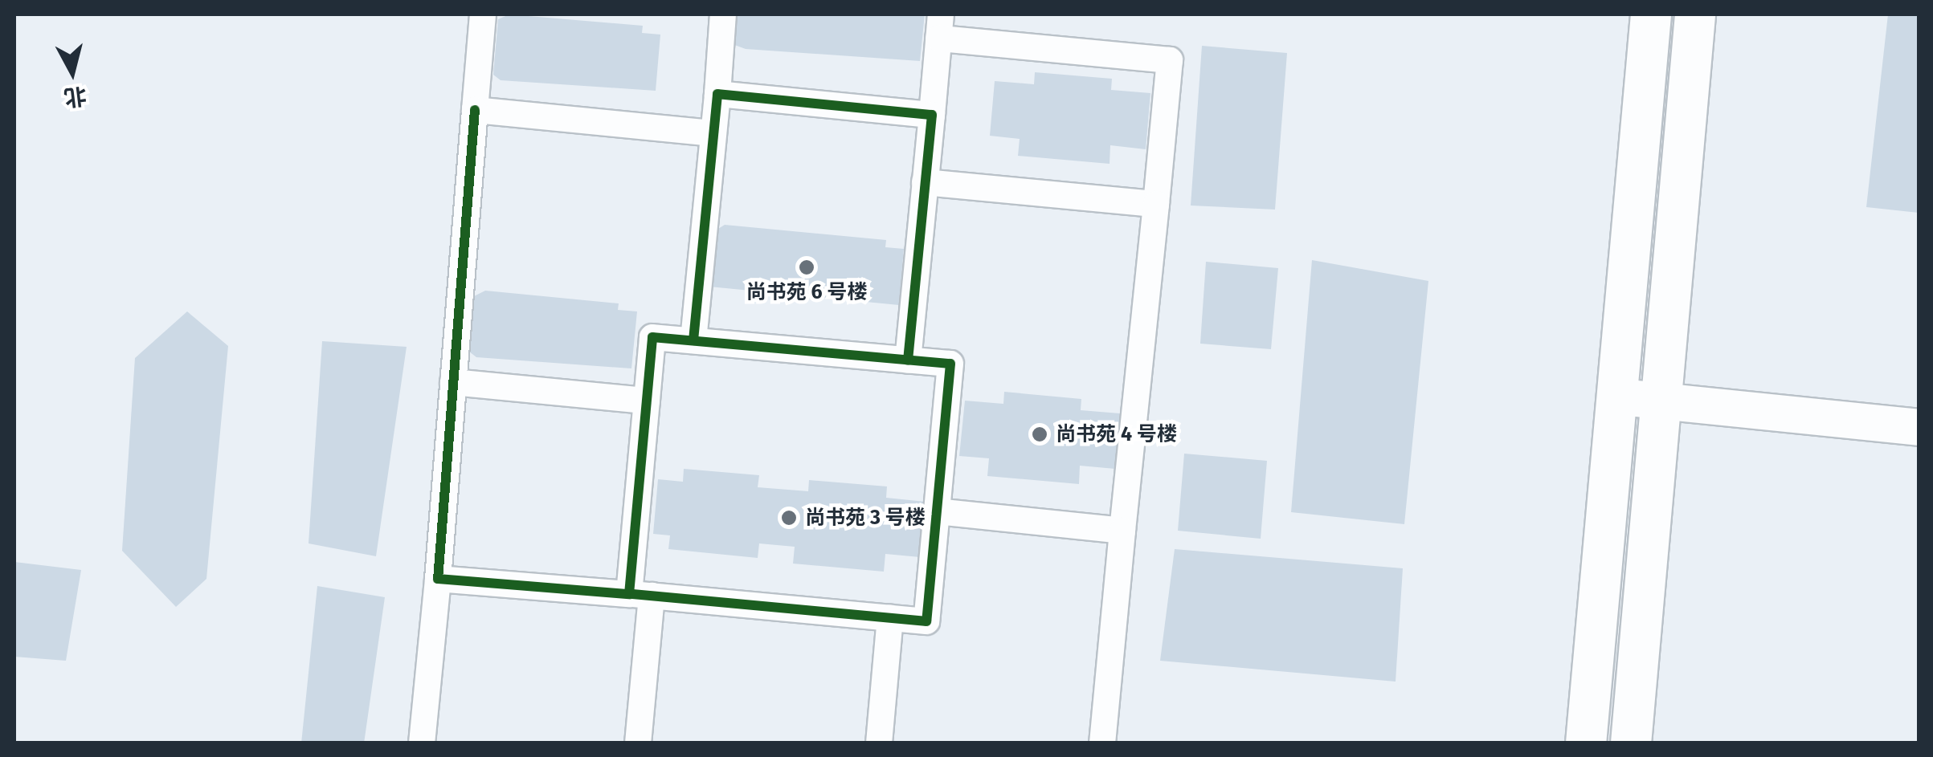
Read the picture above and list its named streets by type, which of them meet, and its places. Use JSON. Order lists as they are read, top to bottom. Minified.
{"places":["尚书苑 6 号楼","尚书苑 4 号楼","尚书苑 3 号楼"],"north":"bottom"}
